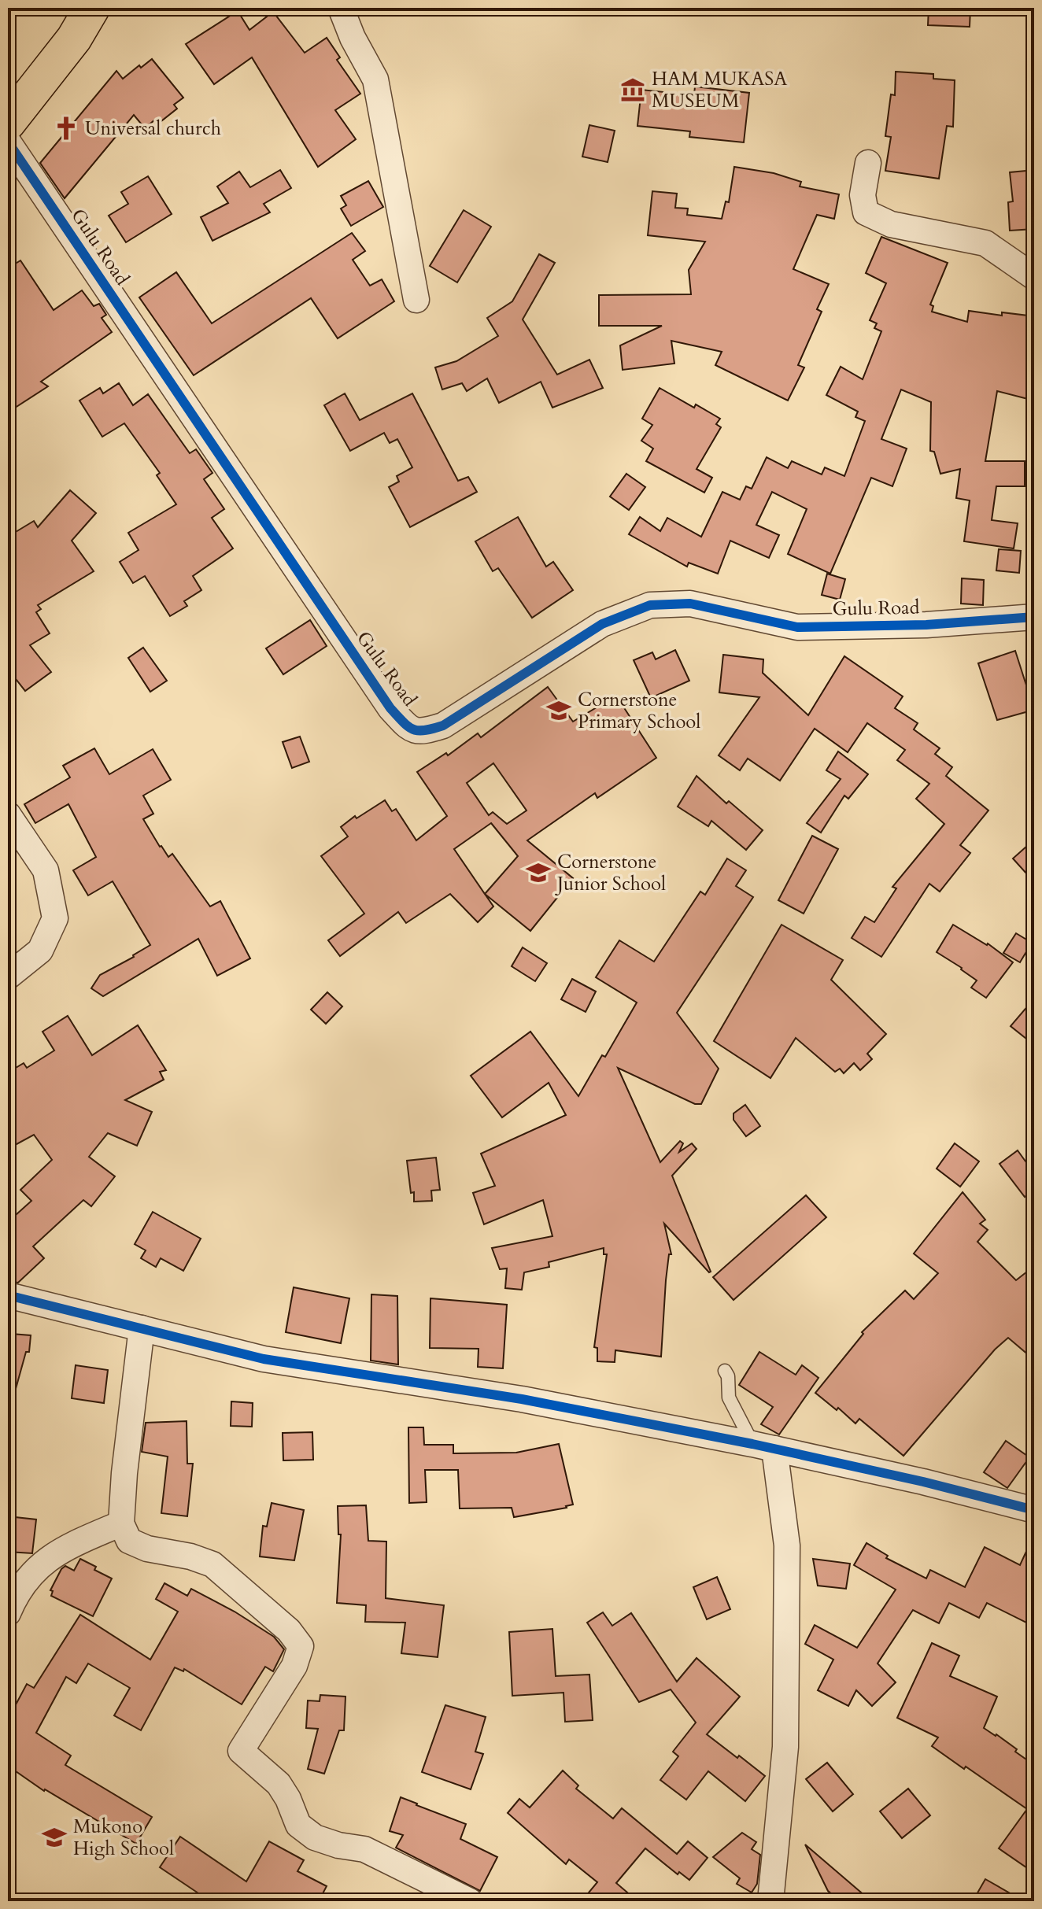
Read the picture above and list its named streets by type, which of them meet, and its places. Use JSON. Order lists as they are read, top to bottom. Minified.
{"streets":{"street":["Gulu Road"]},"places":{"museum":["HAM MUKASA MUSEUM"],"church":["Universal church"],"school or university":["Cornerstone Primary School","Cornerstone Junior School","Mukono High School"]}}
